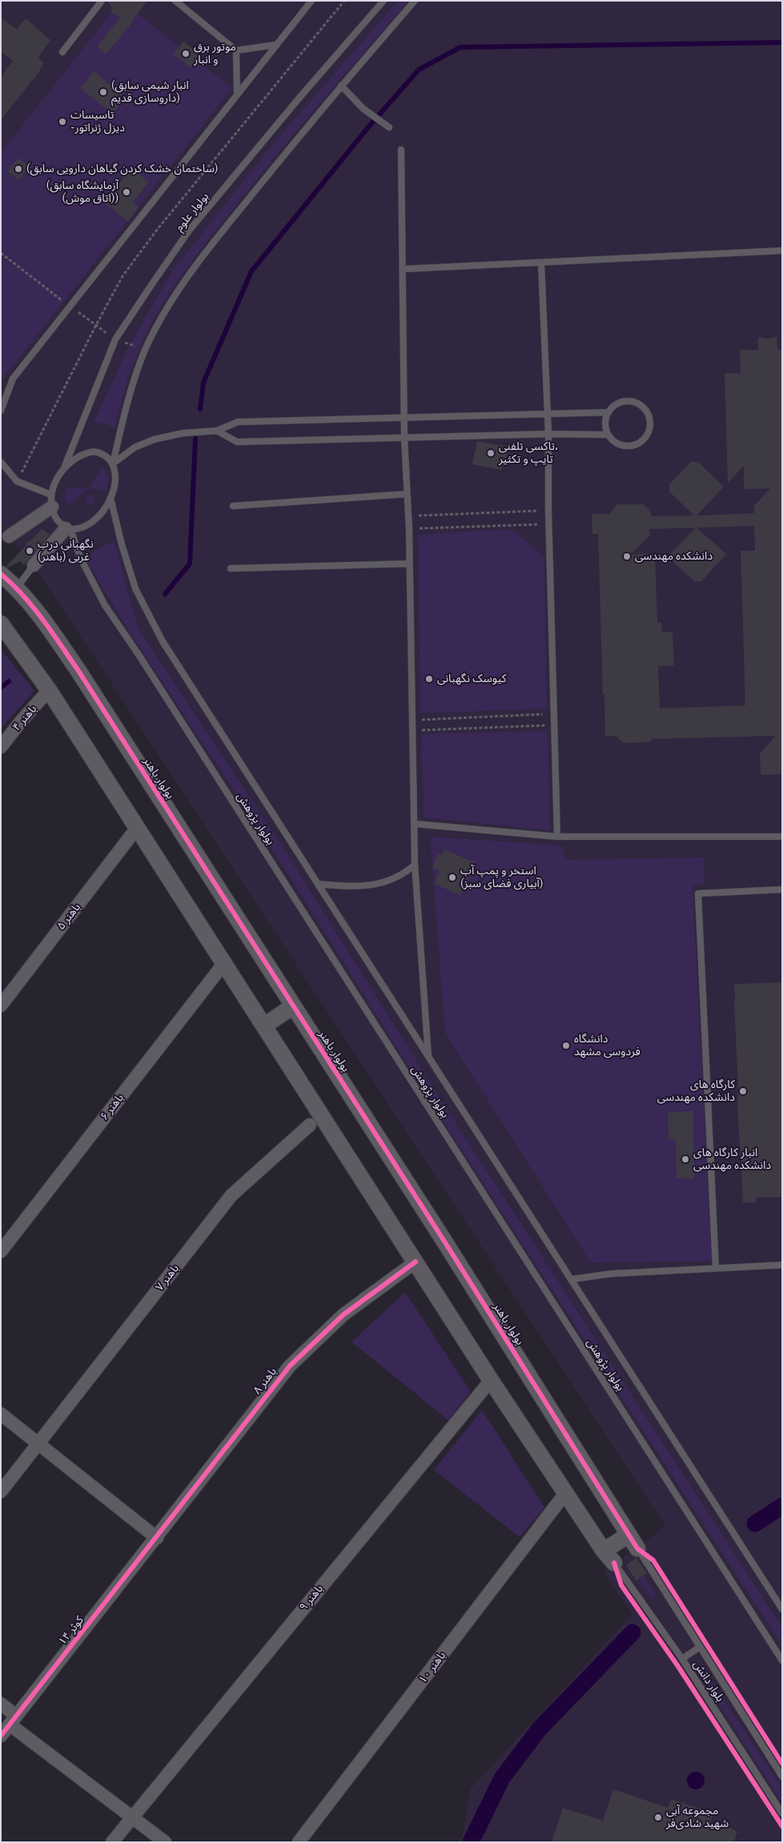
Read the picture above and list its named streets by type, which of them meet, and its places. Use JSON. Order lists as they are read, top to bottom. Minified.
{"streets":{"street":["باهنر ۴","بولوار باهنر","باهنر ۵","باهنر ۶","باهنر ۷","باهنر ۸","باهنر ۹","کوثر ۱۴","باهنر ۱۰"],"lane":["بولوار علوم","بولوار پژوهش","بلوار دانش"]},"crossings":[["بولوار علوم","بولوار پژوهش"],["بولوار باهنر","بلوار دانش"],["باهنر ۸","کوثر ۱۴"]],"places":["موتور برق و انبار","(انبار شیمی سابق داروسازی قدیم)","تاسیسات -دیزل ژنراتور","(ساختمان خشک کردن گیاهان دارویی سابق)","(آزمایشگاه سابق (اتاق موش))","تاکسی تلفنی، تایپ و تکثیر","نگهبانی درب غربی (باهنر)","دانشکده مهندسی","کیوسک نگهبانی","استخر و پمپ آب (آبیاری فضای سبز)","دانشگاه فردوسی مشهد","کارگاه های دانشکده مهندسی","انبار کارگاه های دانشکده مهندسی","مجموعه آبی شهید شادی‌فر"]}
